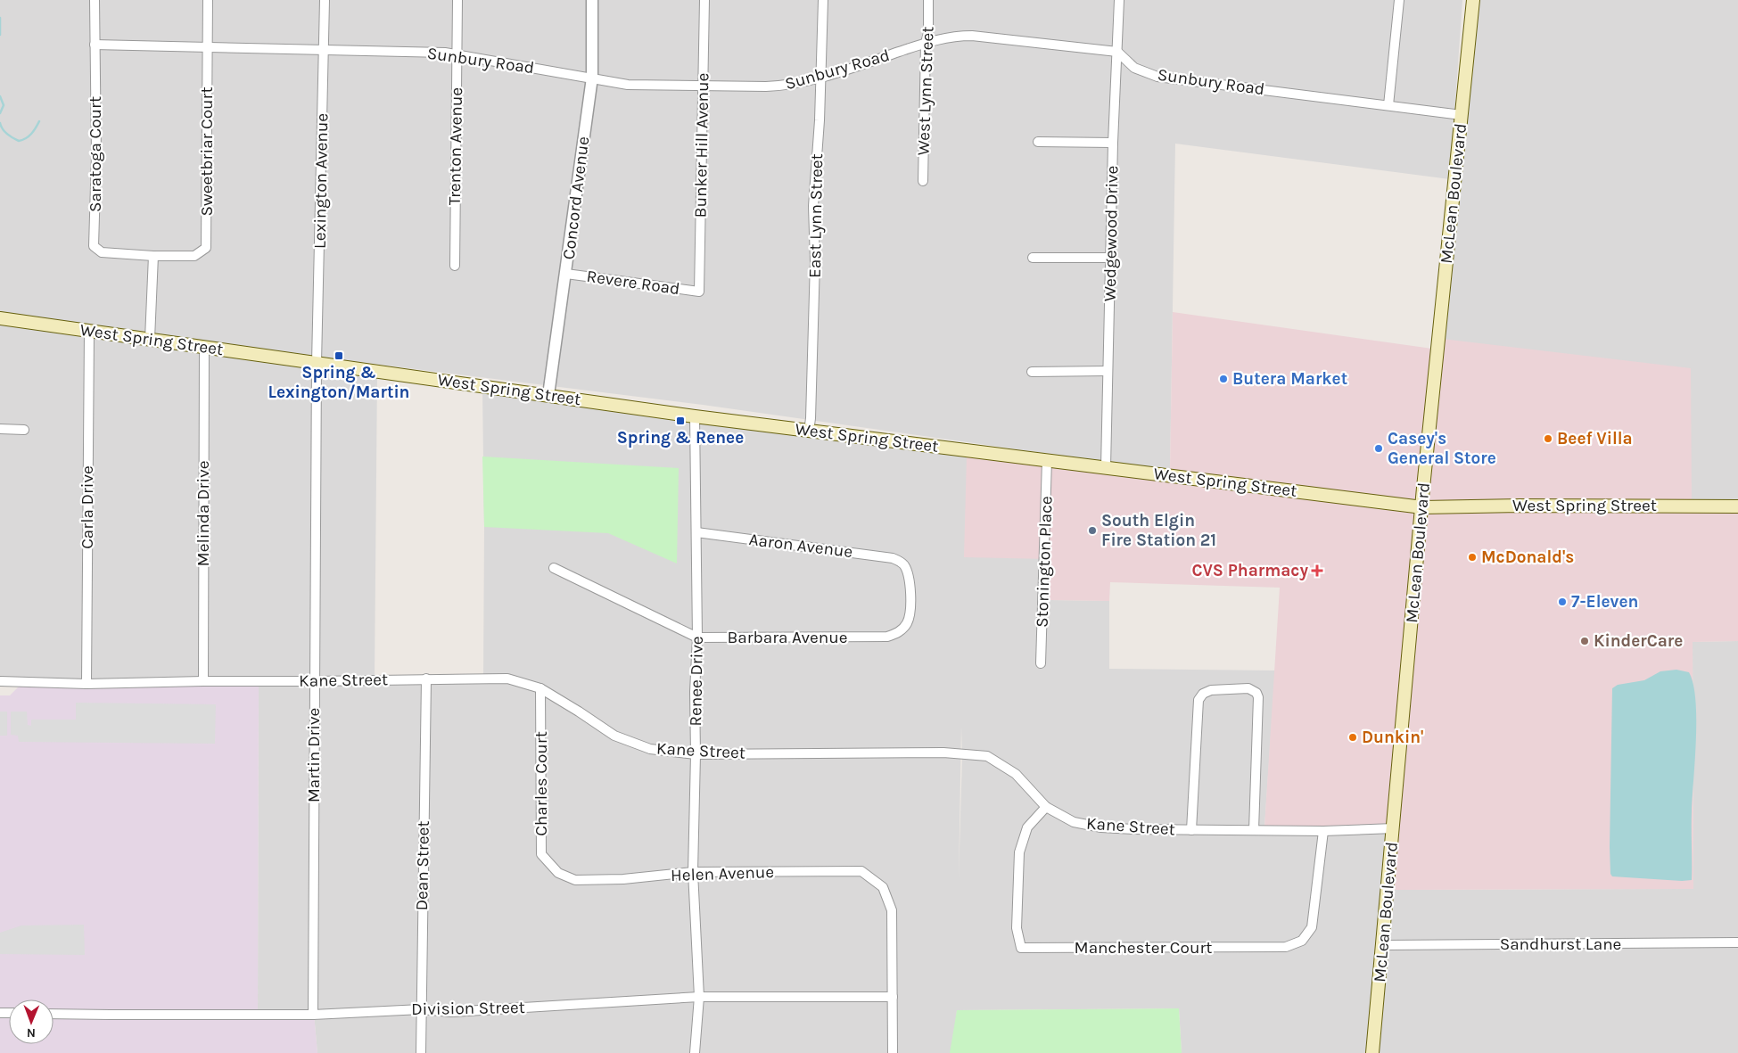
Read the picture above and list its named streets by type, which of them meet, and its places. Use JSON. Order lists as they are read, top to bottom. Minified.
{"streets":{"main road":["McLean Boulevard","West Spring Street"],"street":["Sunbury Road","West Lynn Street","Bunker Hill Avenue","Trenton Avenue","Sweetbriar Court","Saratoga Court","Lexington Avenue","Concord Avenue","East Lynn Street","Wedgewood Drive","Revere Road","Carla Drive","Melinda Drive","Aaron Avenue","Stonington Place","Barbara Avenue","Kane Street","Renee Drive","Martin Drive","Charles Court","Dean Street","Helen Avenue","Sandhurst Lane","Manchester Court","Division Street"]},"crossings":[["Sunbury Road","West Lynn Street"],["Sunbury Road","Bunker Hill Avenue"],["Sunbury Road","Trenton Avenue"],["Sunbury Road","Sweetbriar Court"],["Sunbury Road","Saratoga Court"],["Sunbury Road","Lexington Avenue"],["Sunbury Road","McLean Boulevard"],["Sunbury Road","Concord Avenue"],["Sunbury Road","East Lynn Street"],["Sunbury Road","Wedgewood Drive"],["Bunker Hill Avenue","Revere Road"],["Sweetbriar Court","Saratoga Court"],["Lexington Avenue","West Spring Street"],["Lexington Avenue","Martin Drive"],["McLean Boulevard","West Spring Street"],["McLean Boulevard","Kane Street"],["McLean Boulevard","Sandhurst Lane"],["Concord Avenue","Revere Road"],["Concord Avenue","West Spring Street"],["East Lynn Street","West Spring Street"],["Wedgewood Drive","West Spring Street"],["West Spring Street","Carla Drive"],["West Spring Street","Melinda Drive"],["West Spring Street","Stonington Place"],["West Spring Street","Renee Drive"],["West Spring Street","Martin Drive"],["Carla Drive","Kane Street"],["Melinda Drive","Kane Street"],["Aaron Avenue","Barbara Avenue"],["Aaron Avenue","Renee Drive"],["Barbara Avenue","Renee Drive"],["Kane Street","Renee Drive"],["Kane Street","Martin Drive"],["Kane Street","Charles Court"],["Kane Street","Dean Street"],["Kane Street","Manchester Court"],["Renee Drive","Helen Avenue"],["Renee Drive","Division Street"],["Martin Drive","Division Street"],["Charles Court","Helen Avenue"],["Dean Street","Division Street"],["Helen Avenue","Division Street"]],"places":{"transit":["Spring & Lexington/Martin","Spring & Renee"],"other":["Butera Market","Beef Villa","Casey's General Store","South Elgin Fire Station 21","McDonald's","7-Eleven","KinderCare","Dunkin'"],"health":["CVS Pharmacy"]},"north":"bottom"}
